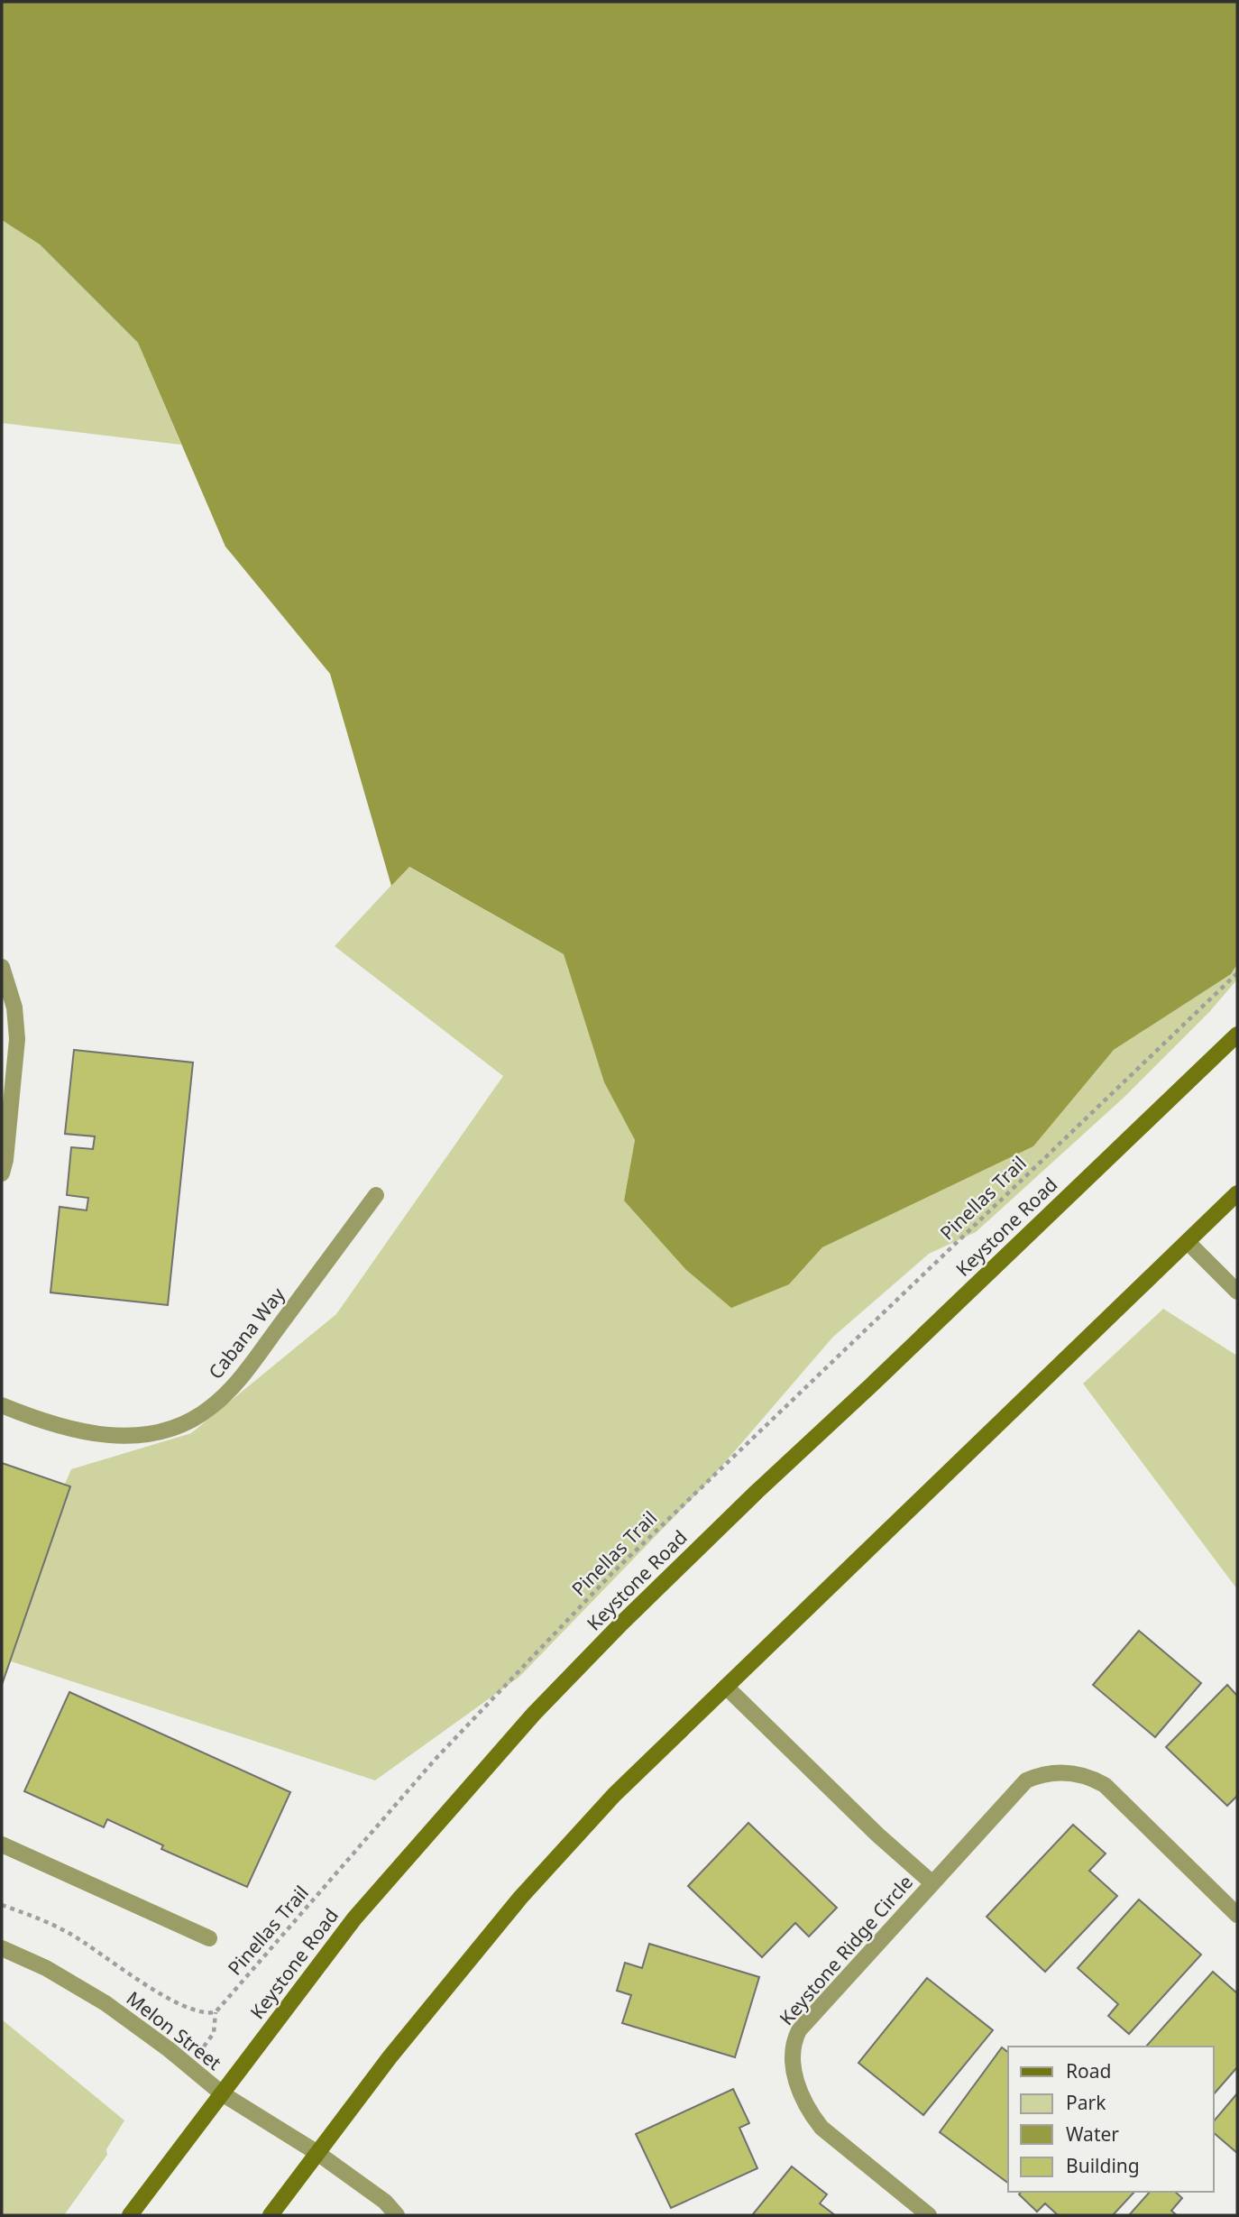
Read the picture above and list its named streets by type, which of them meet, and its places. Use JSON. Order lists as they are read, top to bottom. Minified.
{"streets":{"main road":["Keystone Road"],"street":["Cabana Way","Keystone Ridge Circle","Melon Street"],"path":["Pinellas Trail"]},"crossings":[["Keystone Road","Melon Street"]],"legend":["Road","Park","Water","Building"]}
